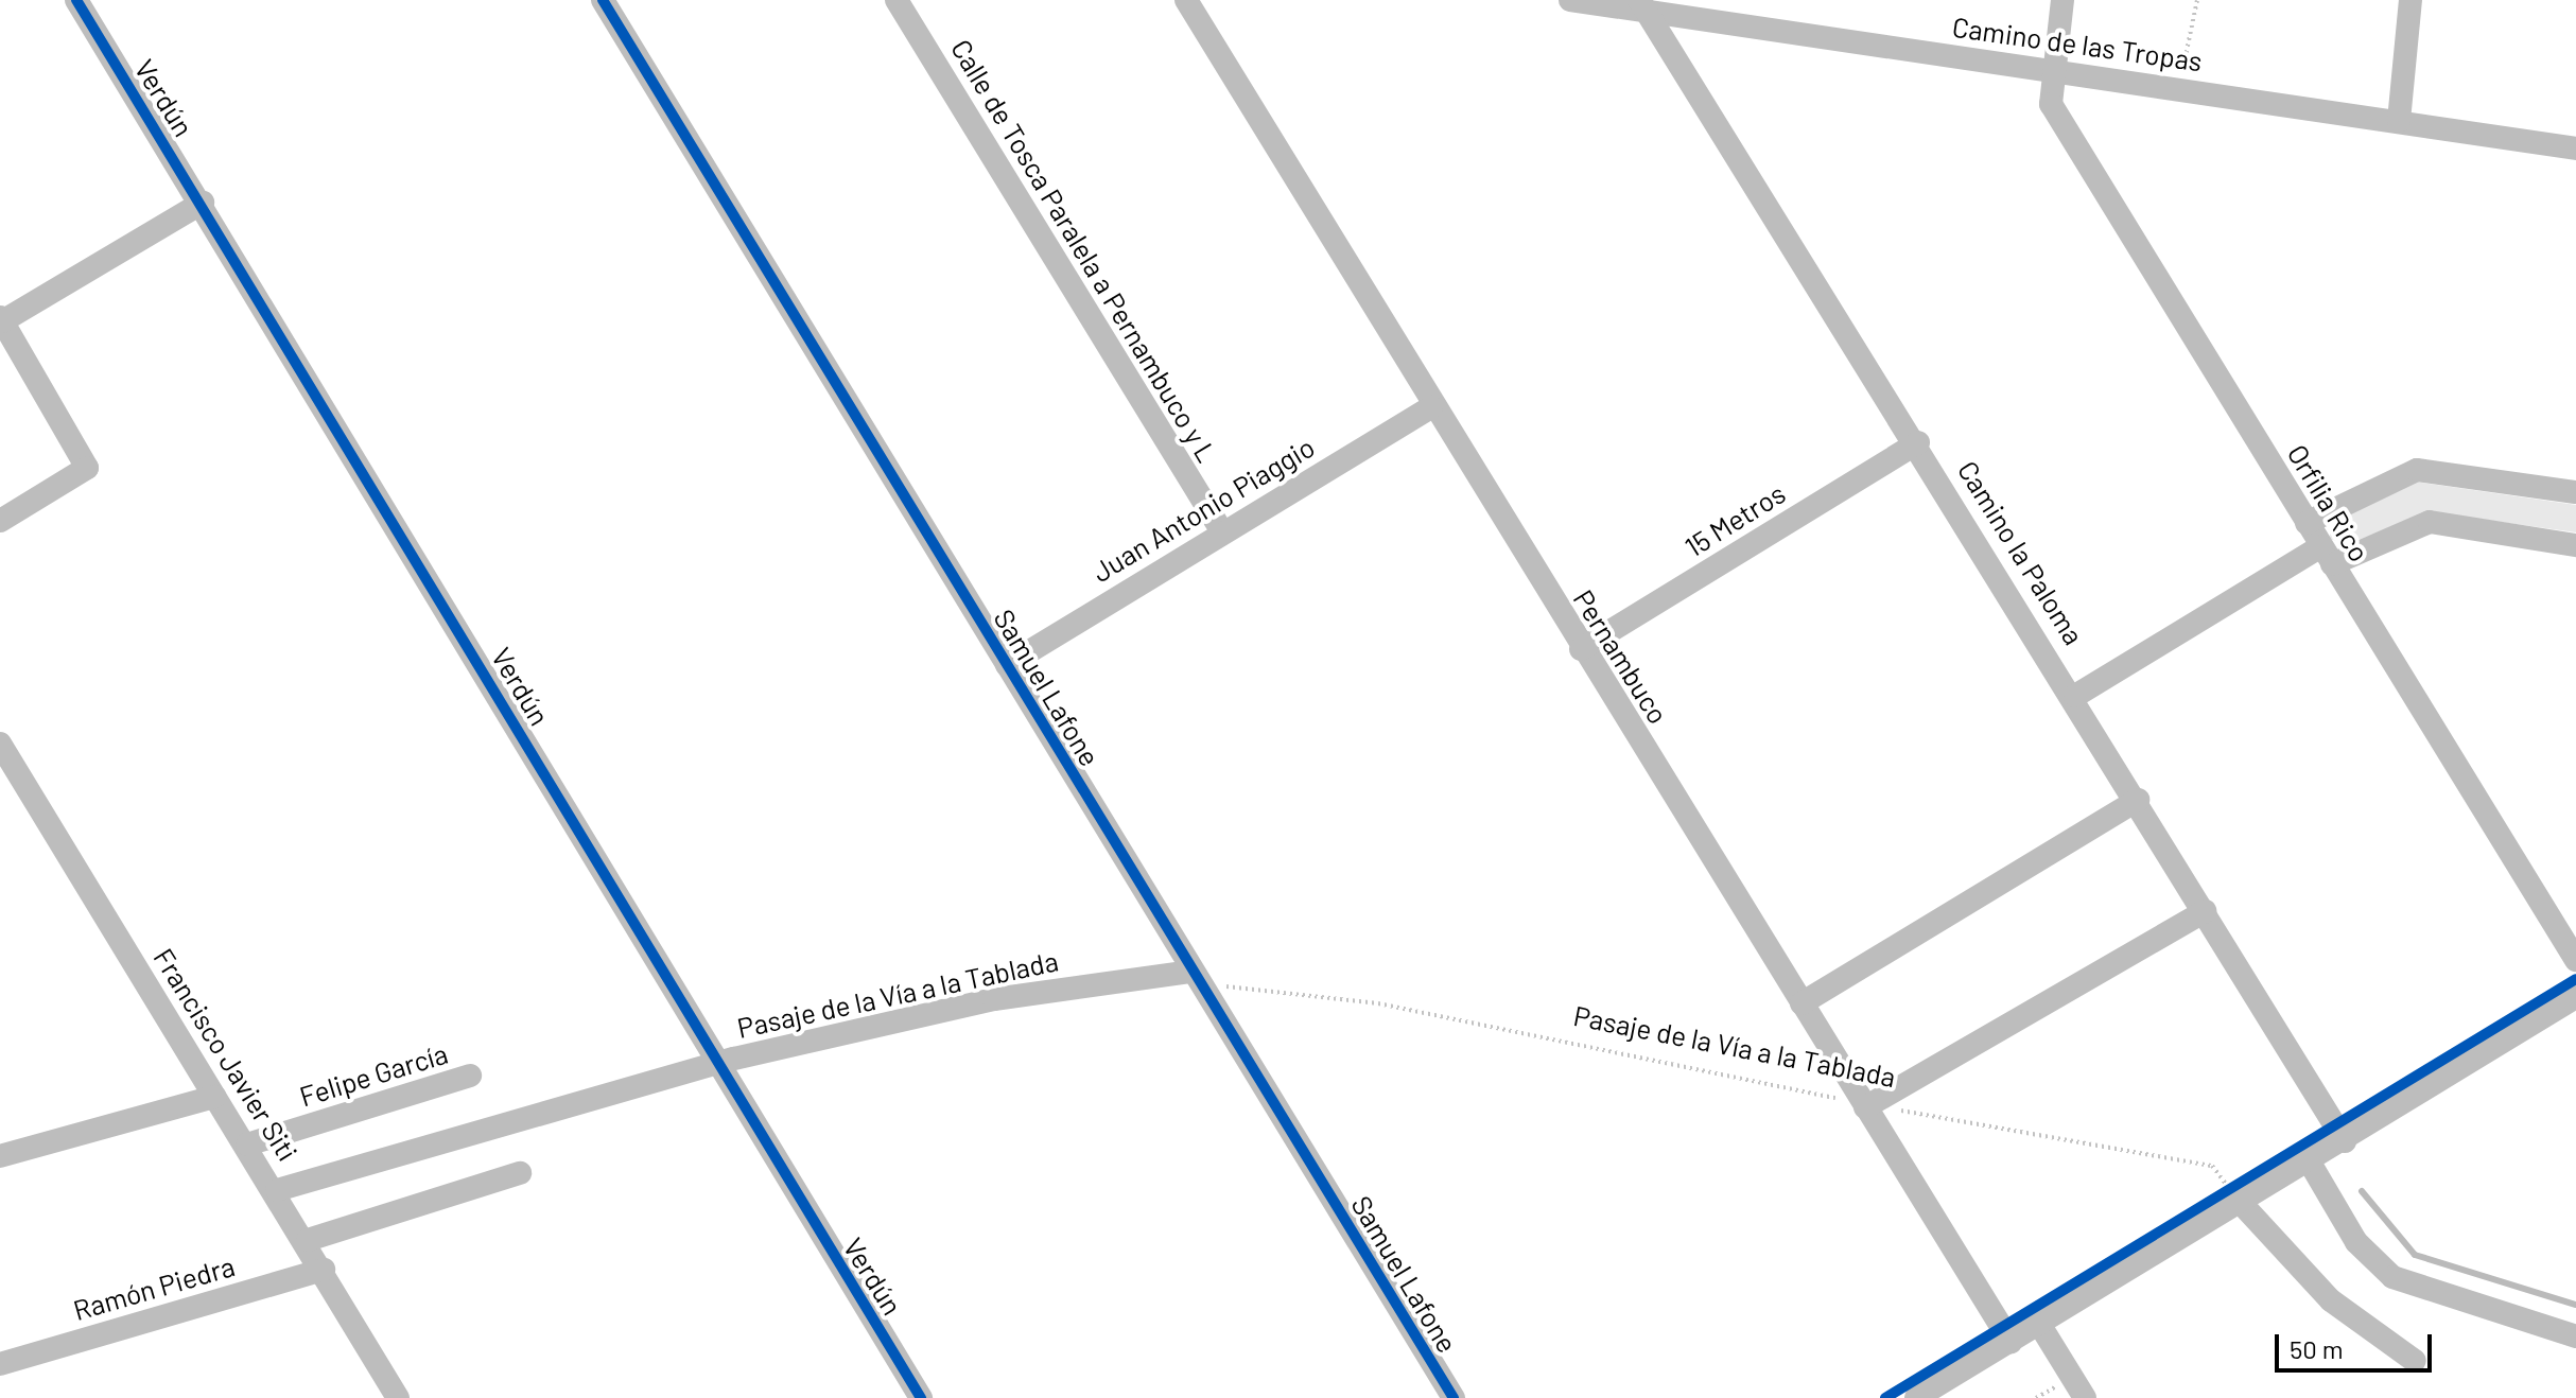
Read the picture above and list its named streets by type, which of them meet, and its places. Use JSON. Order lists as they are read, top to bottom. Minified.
{"streets":{"street":["Camino de las Tropas","Verdún","Calle de Tosca Paralela a Pernambuco y L","Orfilia Rico","Juan Antonio Piaggio","15 Metros","Camino la Paloma","Pernambuco","Samuel Lafone","Pasaje de la Vía a la Tablada","Francisco Javier Siti","Felipe García","Ramón Piedra"]},"crossings":[["Camino de las Tropas","Orfilia Rico"],["Camino de las Tropas","Camino la Paloma"],["Verdún","Pasaje de la Vía a la Tablada"],["Calle de Tosca Paralela a Pernambuco y L","Juan Antonio Piaggio"],["Juan Antonio Piaggio","Pernambuco"],["Juan Antonio Piaggio","Samuel Lafone"],["15 Metros","Camino la Paloma"],["15 Metros","Pernambuco"],["Pernambuco","Pasaje de la Vía a la Tablada"],["Samuel Lafone","Pasaje de la Vía a la Tablada"],["Pasaje de la Vía a la Tablada","Francisco Javier Siti"],["Francisco Javier Siti","Felipe García"],["Francisco Javier Siti","Ramón Piedra"]],"scale_bar":"50 m"}
